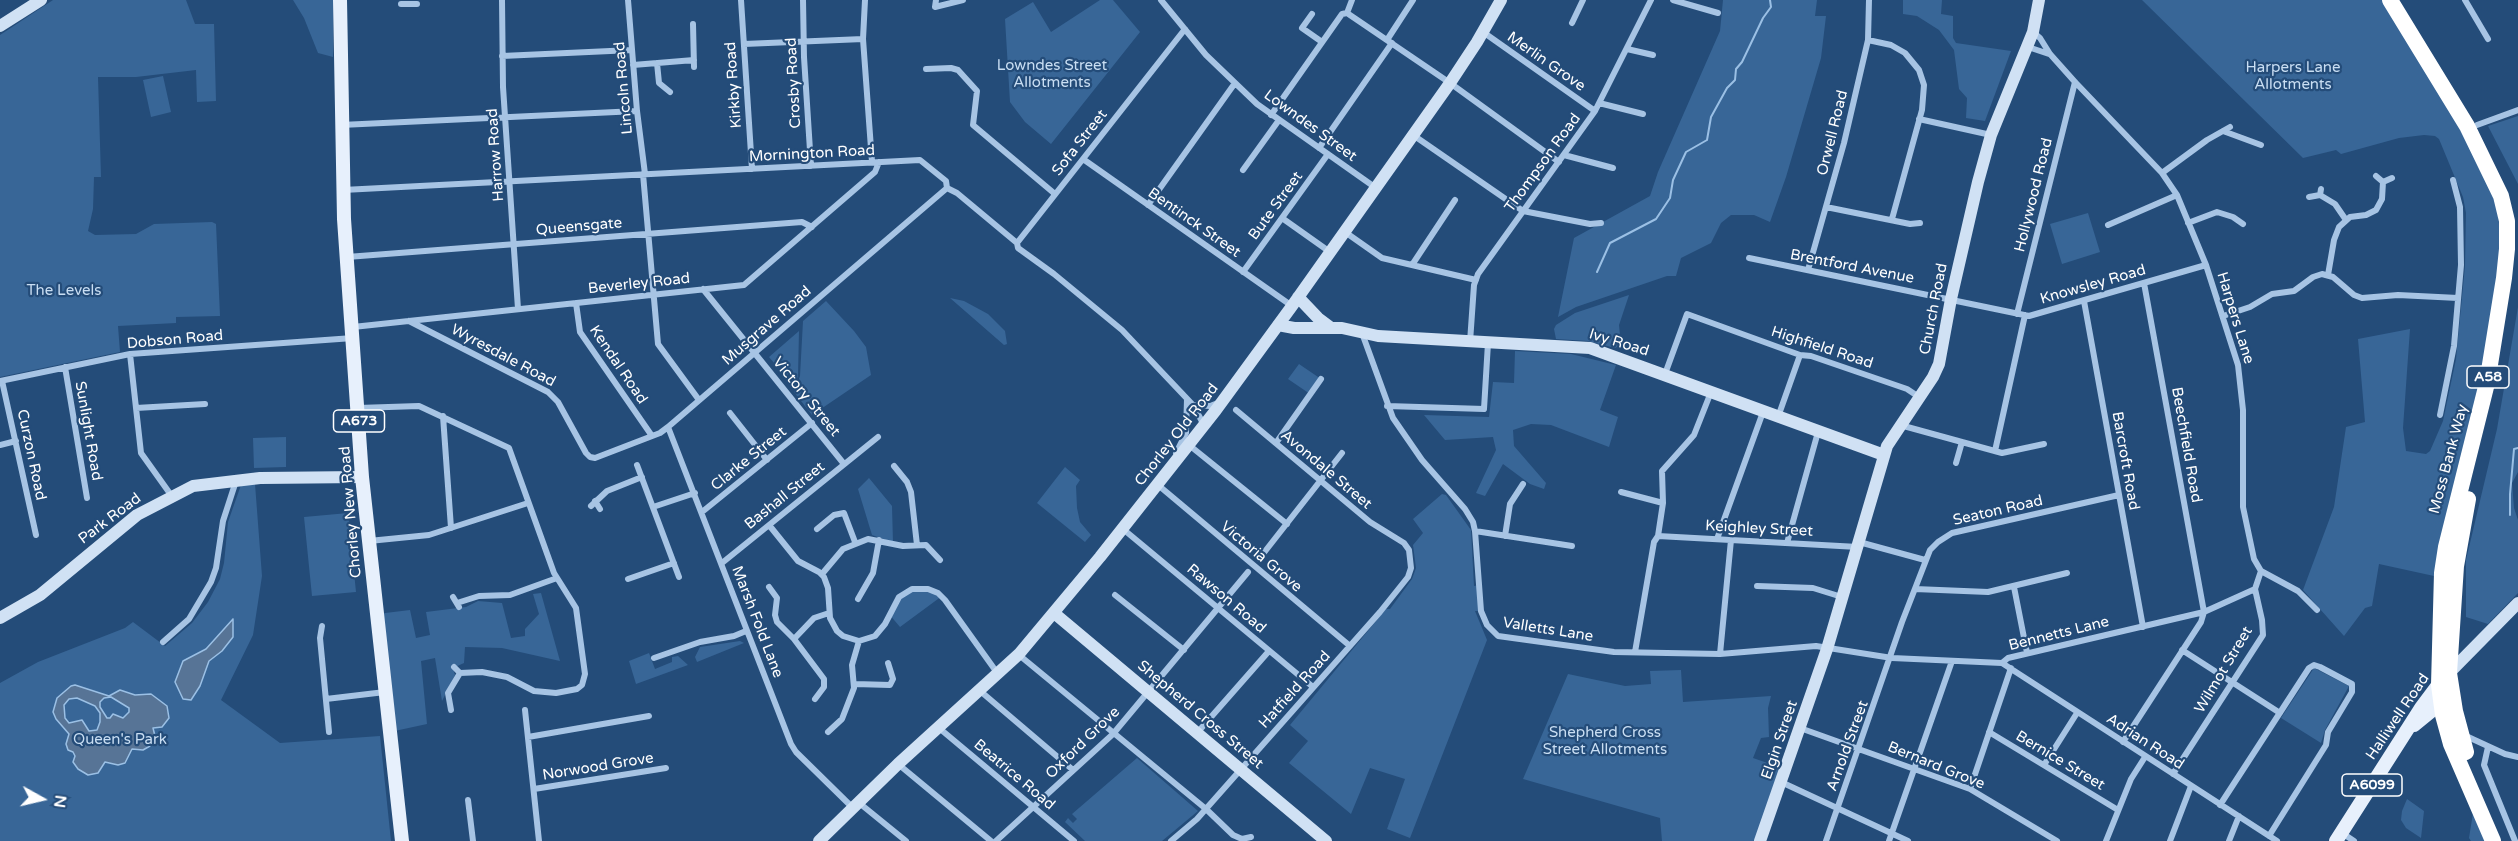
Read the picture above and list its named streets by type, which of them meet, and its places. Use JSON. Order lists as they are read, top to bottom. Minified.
{"streets":{"highway":["A58","Moss Bank Way"],"main road":["A673","Chorley New Road","Halliwell Road","A6099"],"street":["Merlin Grove","Crosby Road","Kirkby Road","Lincoln Road","Lowndes Street","Orwell Road","Sofa Street","Mornington Road","Harrow Road","Thompson Road","Hollywood Road","Bute Street","Bentinck Street","Queensgate","Brentford Avenue","Beverley Road","Knowsley Road","Church Road","Harpers Lane","Musgrave Road","Dobson Road","Ivy Road","Highfield Road","Wyresdale Road","Kendal Road","Victory Street","Sunlight Road","Chorley Old Road","Beechfield Road","Curzon Road","Clarke Street","Barcroft Road","Avondale Street","Bashall Street","Seaton Road","Park Road","Keighley Street","Victoria Grove","Rawson Road","Marsh Fold Lane","Valletts Lane","Bennetts Lane","Wilmot Street","Hatfield Road","Shepherd Cross Street","Elgin Street","Adrian Road","Oxford Grove","Arnold Street","Bernice Street","Bernard Grove","Norwood Grove","Beatrice Road"]},"crossings":[["Merlin Grove","Thompson Road"],["Merlin Grove","Chorley Old Road"],["Crosby Road","Mornington Road"],["Kirkby Road","Mornington Road"],["Lincoln Road","Mornington Road"],["Lincoln Road","Queensgate"],["Lincoln Road","Beverley Road"],["Lincoln Road","Musgrave Road"],["Lowndes Street","Sofa Street"],["Lowndes Street","Bute Street"],["Lowndes Street","Chorley Old Road"],["Orwell Road","Brentford Avenue"],["Sofa Street","Mornington Road"],["Sofa Street","Bentinck Street"],["Mornington Road","Harrow Road"],["Mornington Road","Beverley Road"],["Mornington Road","Musgrave Road"],["Mornington Road","Chorley Old Road"],["Mornington Road","Chorley New Road"],["Harrow Road","Queensgate"],["Harrow Road","Beverley Road"],["Thompson Road","Ivy Road"],["Hollywood Road","Knowsley Road"],["Hollywood Road","Harpers Lane"],["Bute Street","Bentinck Street"],["Bentinck Street","Chorley Old Road"],["Queensgate","Beverley Road"],["Queensgate","Chorley New Road"],["Brentford Avenue","Knowsley Road"],["Brentford Avenue","Church Road"],["Beverley Road","Dobson Road"],["Beverley Road","Wyresdale Road"],["Beverley Road","Kendal Road"],["Beverley Road","Victory Street"],["Beverley Road","Chorley New Road"],["Knowsley Road","Church Road"],["Knowsley Road","Harpers Lane"],["Knowsley Road","Beechfield Road"],["Knowsley Road","Barcroft Road"],["Church Road","Harpers Lane"],["Church Road","Ivy Road"],["Church Road","Highfield Road"],["Church Road","Keighley Street"],["Church Road","Valletts Lane"],["Church Road","Bennetts Lane"],["Church Road","Elgin Street"],["Musgrave Road","Wyresdale Road"],["Musgrave Road","Kendal Road"],["Musgrave Road","Victory Street"],["Musgrave Road","Marsh Fold Lane"],["Dobson Road","Sunlight Road"],["Dobson Road","Curzon Road"],["Dobson Road","Chorley New Road"],["Ivy Road","Highfield Road"],["Ivy Road","Chorley Old Road"],["Ivy Road","Valletts Lane"],["Victory Street","Clarke Street"],["Victory Street","Bashall Street"],["Chorley Old Road","Victoria Grove"],["Chorley Old Road","Rawson Road"],["Chorley Old Road","Marsh Fold Lane"],["Chorley Old Road","Shepherd Cross Street"],["Chorley Old Road","Beatrice Road"],["Beechfield Road","Bennetts Lane"],["Clarke Street","Marsh Fold Lane"],["Moss Bank Way","Halliwell Road"],["Barcroft Road","Seaton Road"],["Barcroft Road","Bennetts Lane"],["Avondale Street","Hatfield Road"],["Bashall Street","Marsh Fold Lane"],["Seaton Road","Keighley Street"],["Seaton Road","Bennetts Lane"],["Seaton Road","Arnold Street"],["Chorley New Road","Park Road"],["Victoria Grove","Hatfield Road"],["Rawson Road","Hatfield Road"],["Rawson Road","Oxford Grove"],["Valletts Lane","Bennetts Lane"],["Valletts Lane","Elgin Street"],["Bennetts Lane","Wilmot Street"],["Bennetts Lane","Elgin Street"],["Bennetts Lane","Adrian Road"],["Bennetts Lane","Arnold Street"],["Wilmot Street","Adrian Road"],["Hatfield Road","Shepherd Cross Street"],["Shepherd Cross Street","Oxford Grove"],["Elgin Street","Bernard Grove"],["Oxford Grove","Beatrice Road"],["Arnold Street","Bernard Grove"]],"parks":["Lowndes Street Allotments","Harpers Lane Allotments","The Levels","Shepherd Cross Street Allotments","Queen's Park"],"north":"right"}
